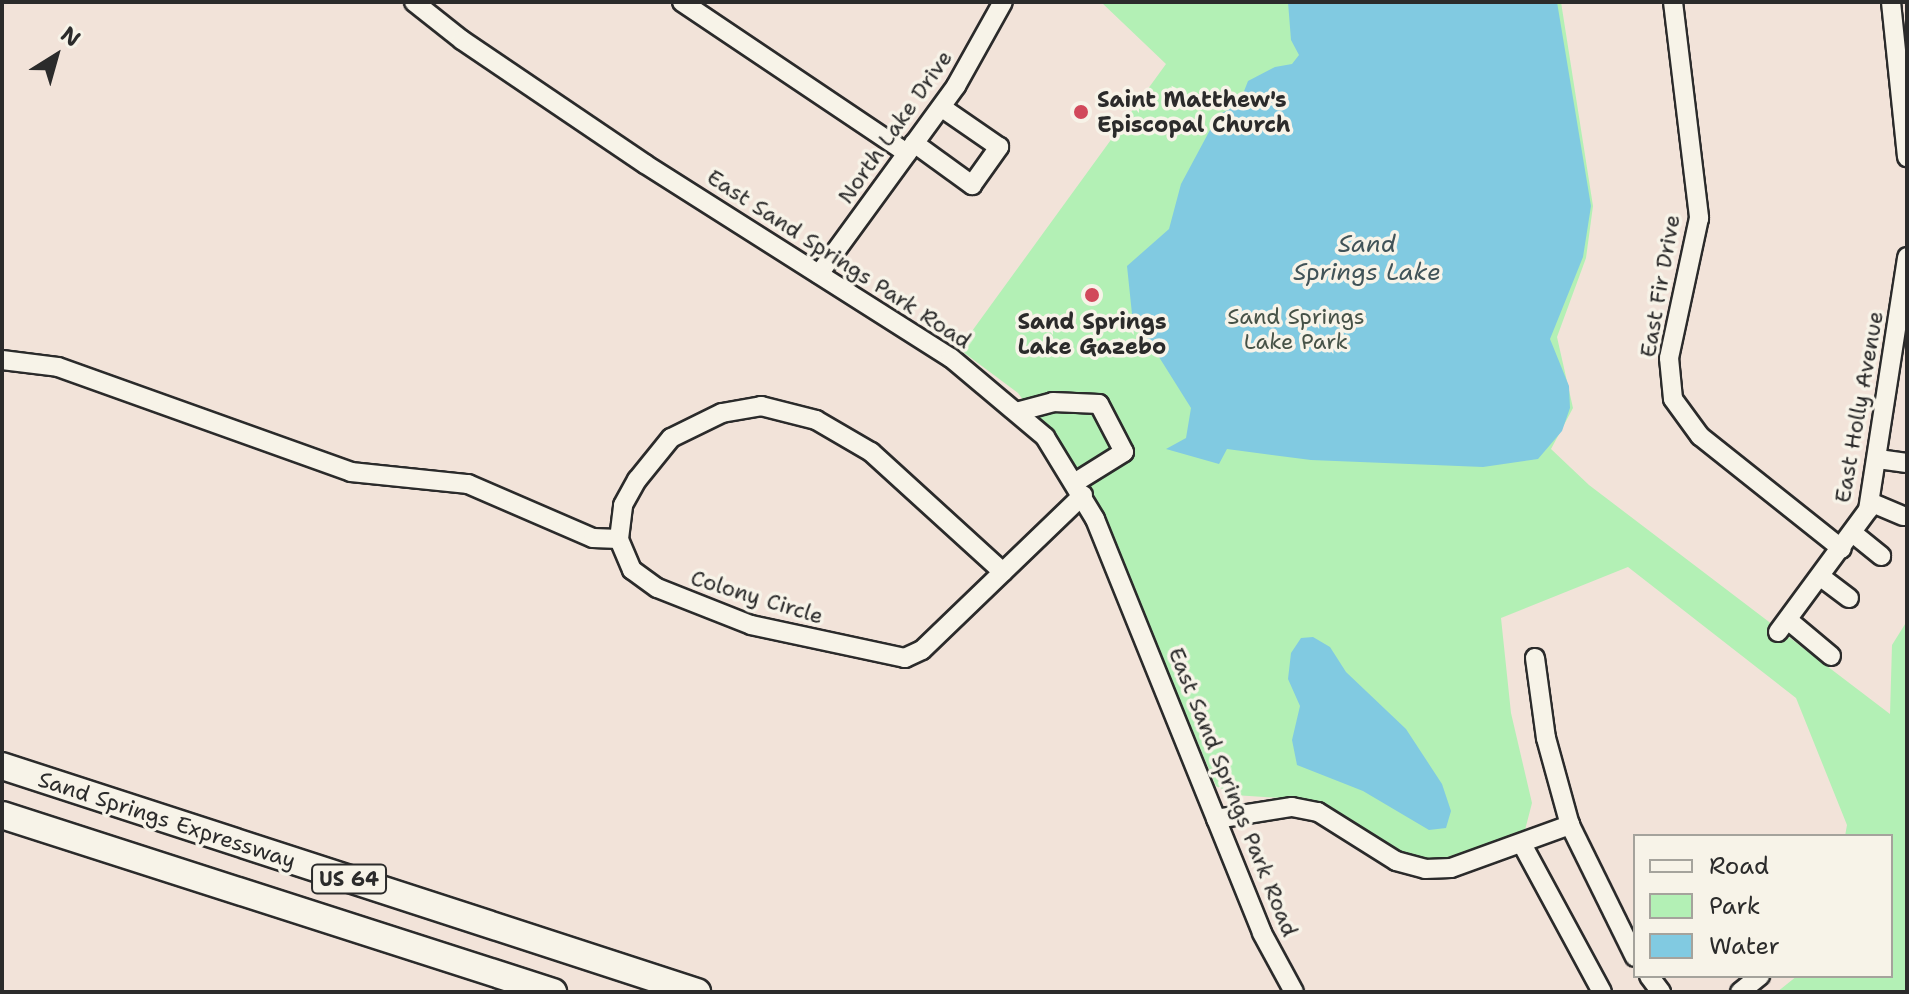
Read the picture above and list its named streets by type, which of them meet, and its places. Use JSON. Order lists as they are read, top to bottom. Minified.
{"streets":{"highway":["Sand Springs Expressway","US 64"],"street":["North Lake Drive","East Sand Springs Park Road","East Fir Drive","East Holly Avenue","Colony Circle"]},"crossings":[["North Lake Drive","East Sand Springs Park Road"],["East Sand Springs Park Road","Colony Circle"],["East Fir Drive","East Holly Avenue"]],"water":["Sand Springs Lake"],"parks":["Sand Springs Lake Park"],"places":["Saint Matthew's Episcopal Church","Sand Springs Lake Gazebo"],"legend":["Road","Park","Water"],"north":"top right"}
